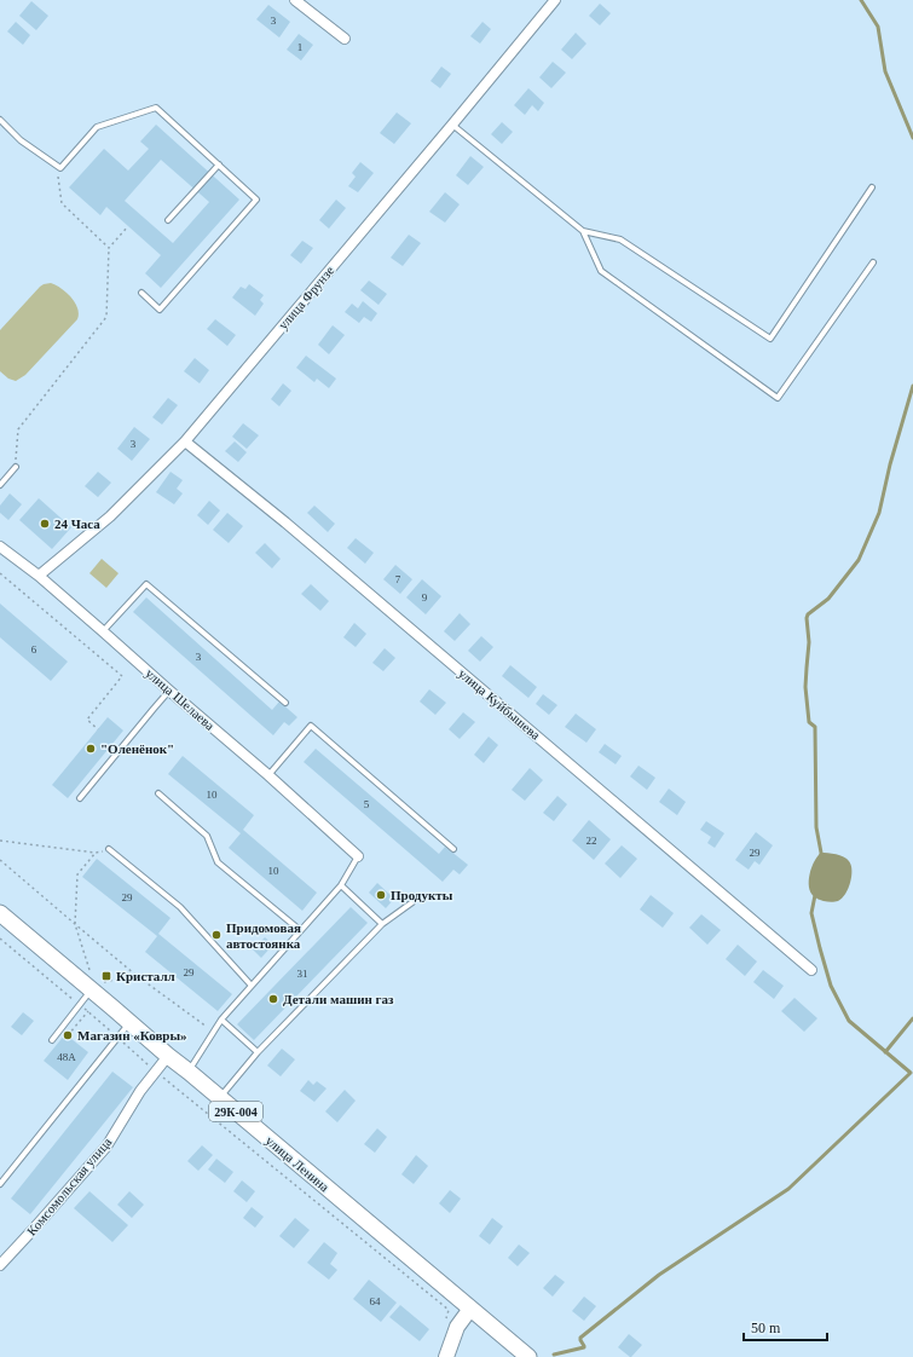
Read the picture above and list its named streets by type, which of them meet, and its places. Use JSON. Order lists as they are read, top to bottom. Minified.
{"streets":{"main road":["29К-004","улица Ленина"],"street":["улица Фрунзе","улица Шелаева","улица Куйбышева","Комсомольская улица"]},"crossings":[["улица Фрунзе","улица Шелаева"],["улица Фрунзе","улица Куйбышева"],["улица Ленина","Комсомольская улица"]],"places":{"other":["24 Часа","\"Оленёнок\"","Продукты","Придомовая автостоянка","Детали машин газ","Магазин «Ковры»"],"transit":["Кристалл"]},"house_numbers":["3","1","3","7","9","6","3","10","5","22","29","10","29","29","31","48А","64"],"scale_bar":"50 m"}
